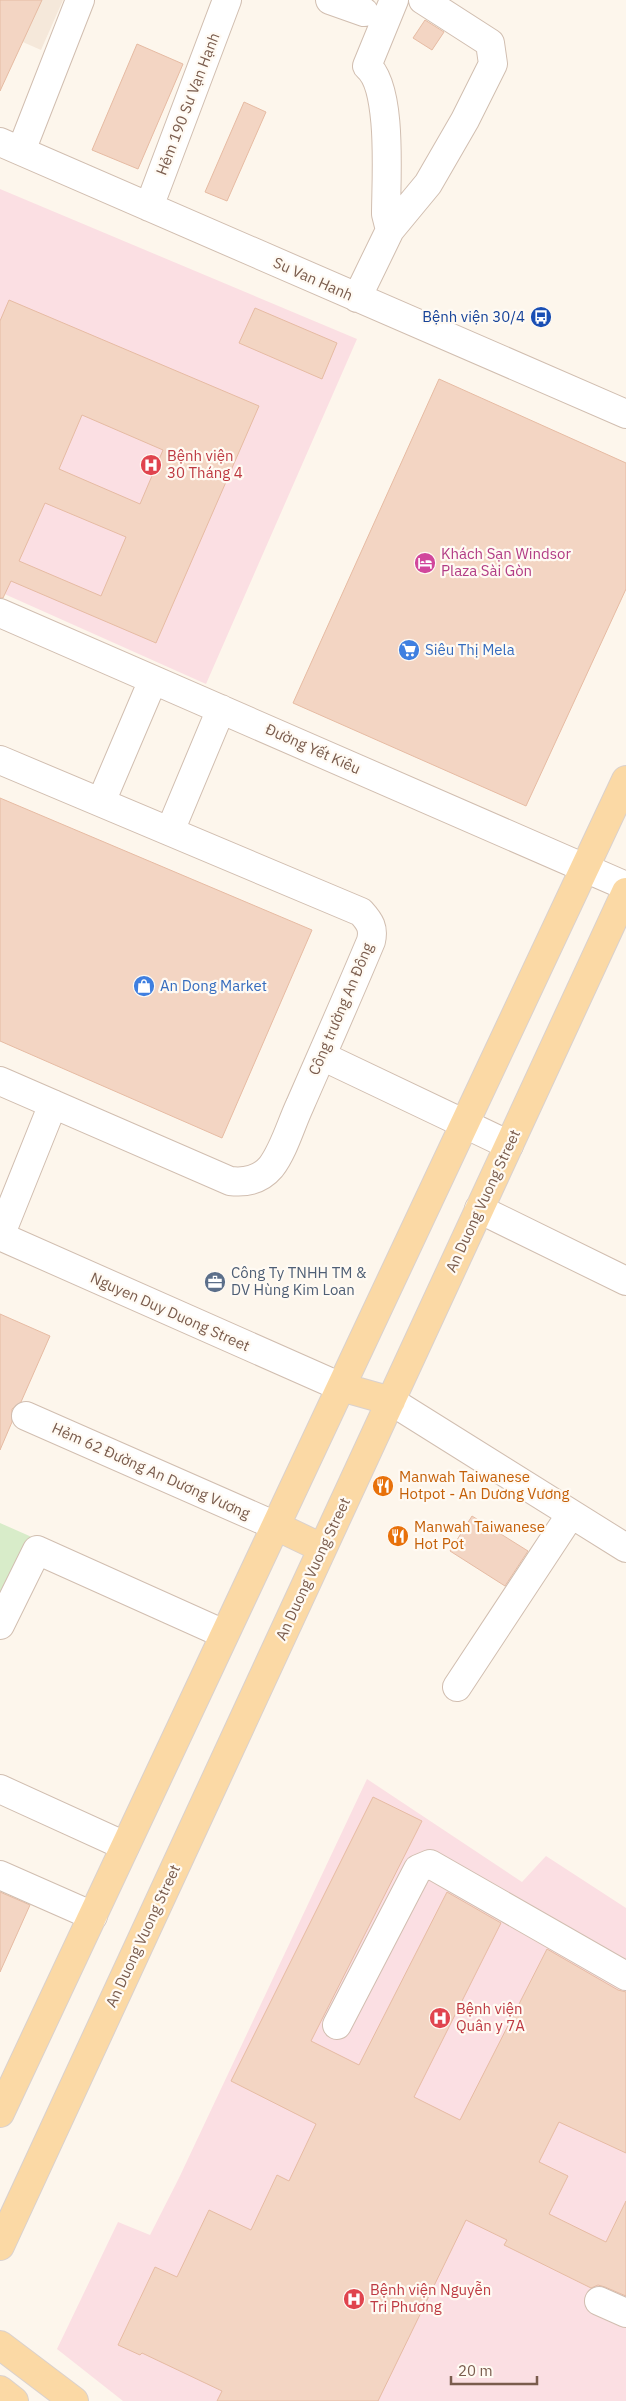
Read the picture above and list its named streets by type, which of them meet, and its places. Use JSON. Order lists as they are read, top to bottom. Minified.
{"streets":{"main road":["An Duong Vuong Street"],"street":["Hẻm 190 Sư Vạn Hạnh","Su Van Hanh","Đường Yết Kiêu","Công trường An Đông","Nguyen Duy Duong Street","Hẻm 62 Đường An Dương Vương"]},"crossings":[["Hẻm 190 Sư Vạn Hạnh","Su Van Hanh"]],"places":{"bus stop":["Bệnh viện 30/4"],"hospital":["Bệnh viện 30 Tháng 4","Bệnh viện Quân y 7A","Bệnh viện Nguyễn Tri Phương"],"hotel":["Khách Sạn Windsor Plaza Sài Gòn"],"supermarket":["Siêu Thị Mela"],"shop":["An Dong Market"],"office":["Công Ty TNHH TM & DV Hùng Kim Loan"],"restaurant":["Manwah Taiwanese Hotpot - An Dương Vương","Manwah Taiwanese Hot Pot"]},"scale_bar":"20 m"}
